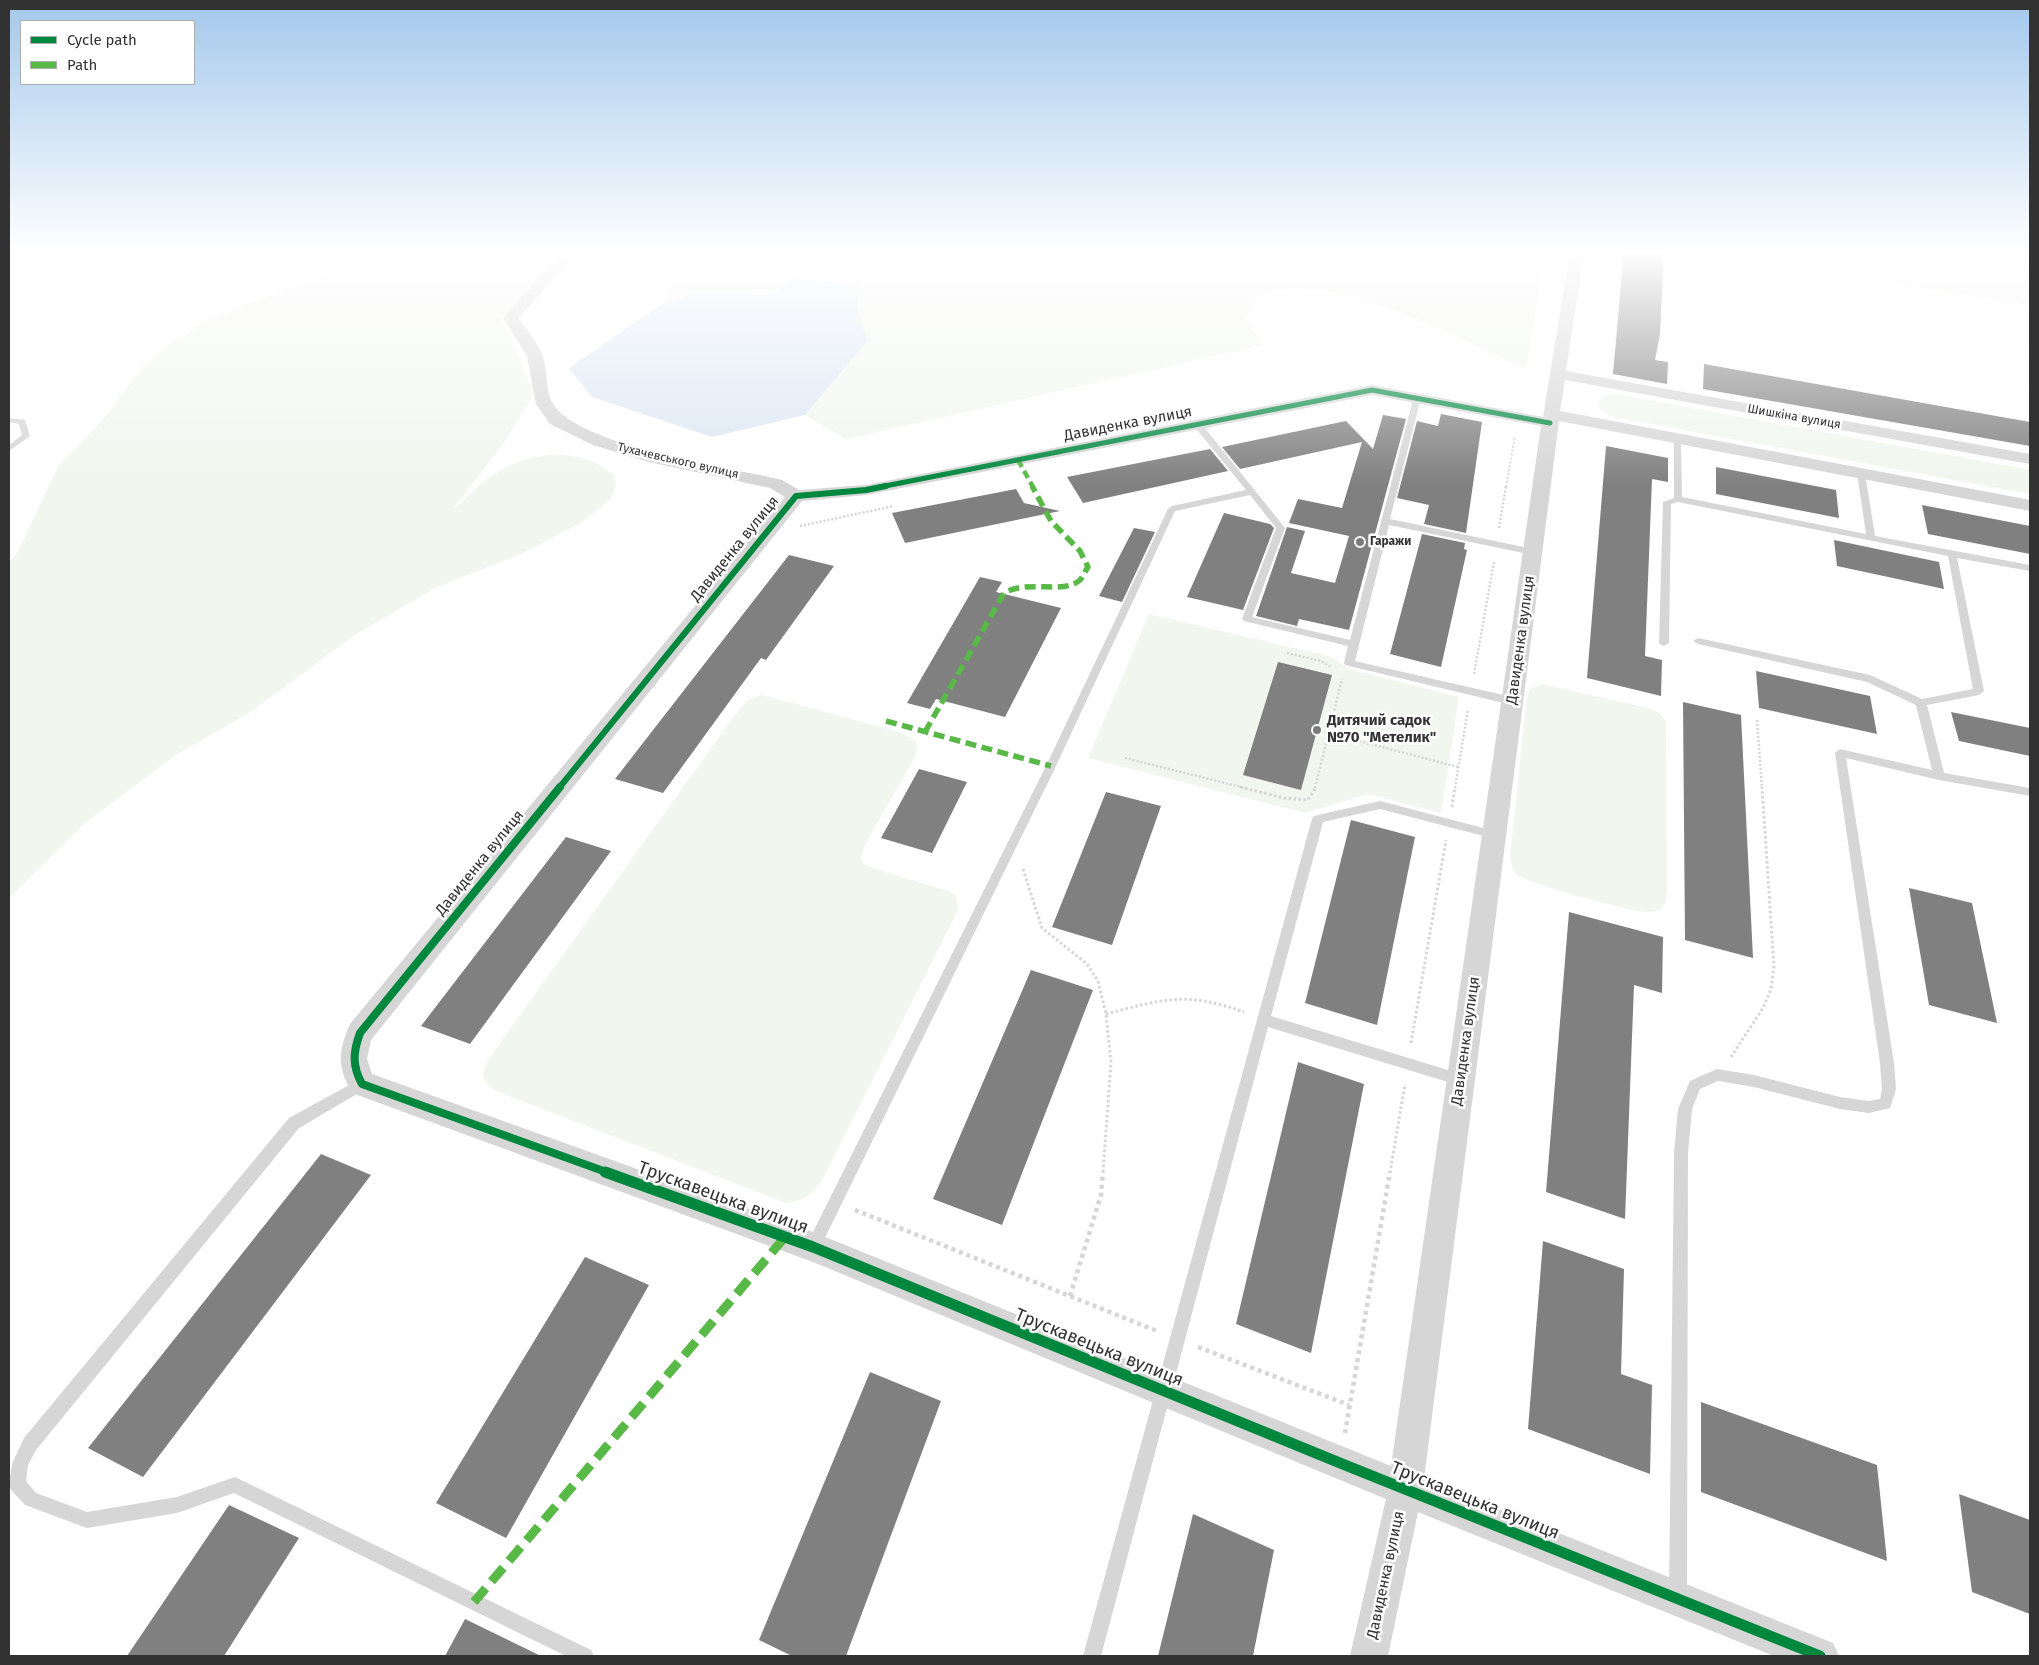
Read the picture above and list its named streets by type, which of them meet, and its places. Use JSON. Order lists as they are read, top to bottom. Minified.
{"streets":{"street":["Шишкiна вулиця","Давиденка вулиця","Тухачевського вулиця","Трускавецька вулиця"]},"crossings":[["Шишкiна вулиця","Давиденка вулиця"],["Давиденка вулиця","Тухачевського вулиця"],["Давиденка вулиця","Трускавецька вулиця"]],"places":["Гаражи","Дитячий садок №70 \"Метелик\""],"legend":["Cycle path","Path"]}
